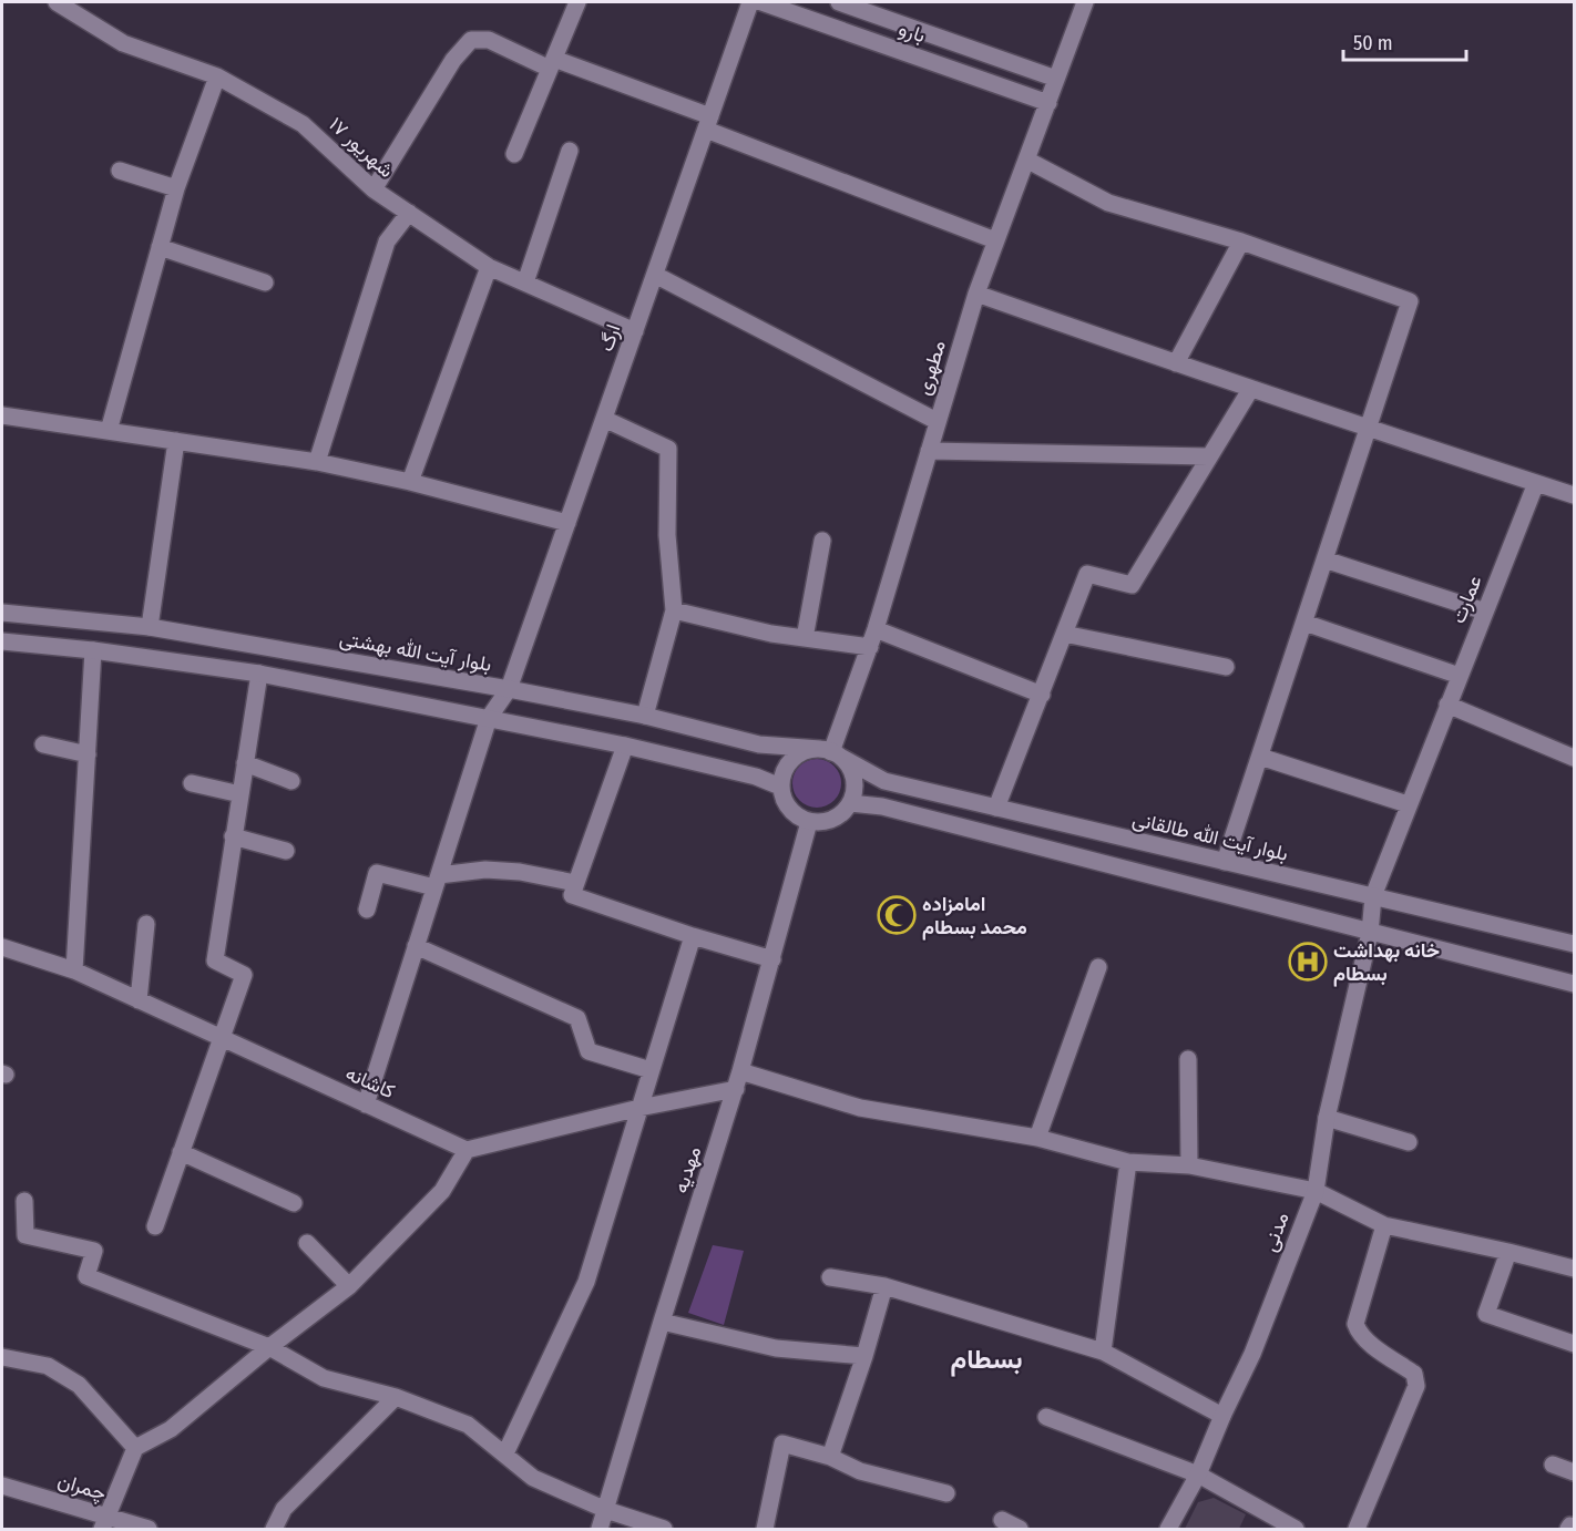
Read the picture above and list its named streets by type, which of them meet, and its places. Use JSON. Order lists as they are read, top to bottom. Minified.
{"streets":{"street":["بارو","۱۷ شهریور","ارگ","مطهری","عمارت","بلوار آیت الله بهشتی","بلوار آیت الله طالقانی","کاشانه","مهدیه","مدنی","چمران"]},"crossings":[["بارو","مطهری"],["۱۷ شهریور","ارگ"],["ارگ","بلوار آیت الله بهشتی"],["ارگ","کاشانه"],["مطهری","بلوار آیت الله بهشتی"],["مطهری","بلوار آیت الله طالقانی"],["عمارت","بلوار آیت الله طالقانی"],["عمارت","مدنی"],["بلوار آیت الله بهشتی","بلوار آیت الله طالقانی"]],"districts":["بسطام"],"places":{"mosque":["امامزاده محمد بسطام"],"hospital":["خانه بهداشت بسطام"]},"scale_bar":"50 m"}
